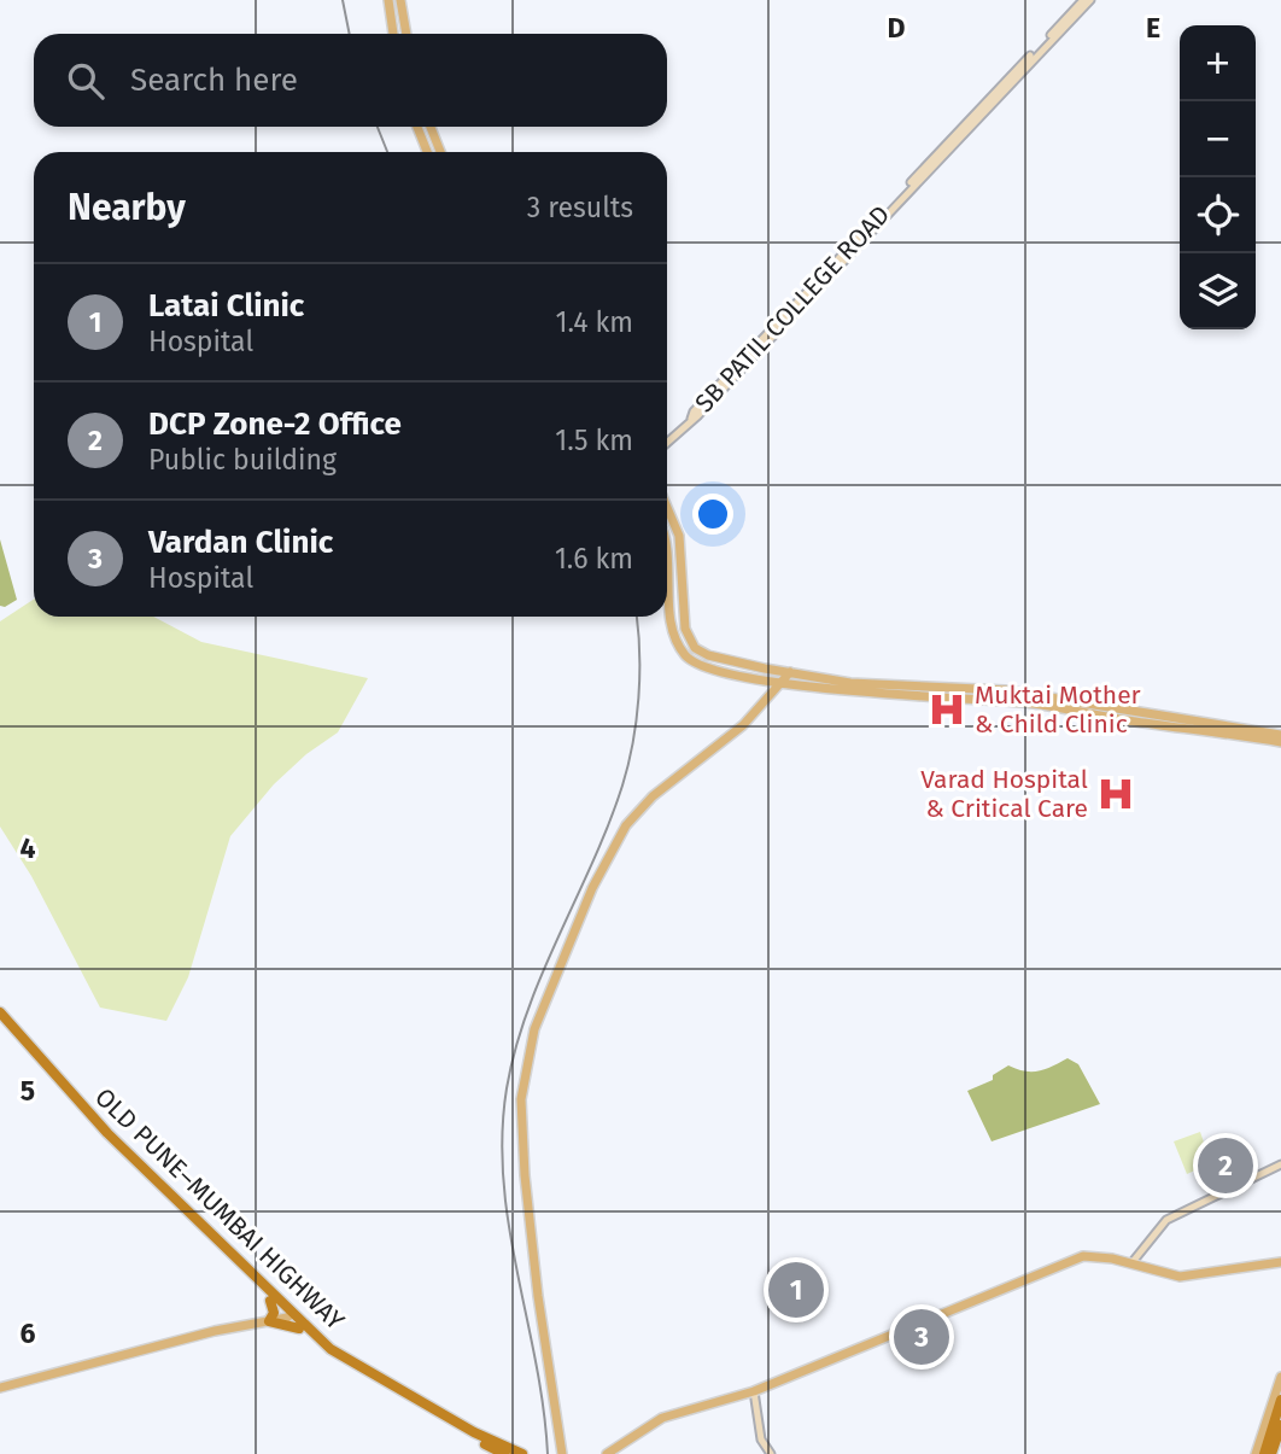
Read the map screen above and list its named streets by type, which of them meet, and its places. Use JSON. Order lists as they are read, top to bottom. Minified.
{"streets":{"highway":["OLD PUNE–MUMBAI HIGHWAY"],"street":["SB PATIL COLLEGE ROAD"]},"places":{"hospital":["Muktai Mother & Child Clinic","Varad Hospital & Critical Care"]},"page":{"map_buttons":["+","−"],"search":"Search here","heading":["Nearby","3 results"],"list":[{"mark":"1","name":"Latai Clinic","note":"Hospital","value":"1.4 km"},{"mark":"2","name":"DCP Zone-2 Office","note":"Public building","value":"1.5 km"},{"mark":"3","name":"Vardan Clinic","note":"Hospital","value":"1.6 km"}],"pins":["2","1","3"]},"grid":{"columns":["D","E"],"rows":["4","5","6"]}}
